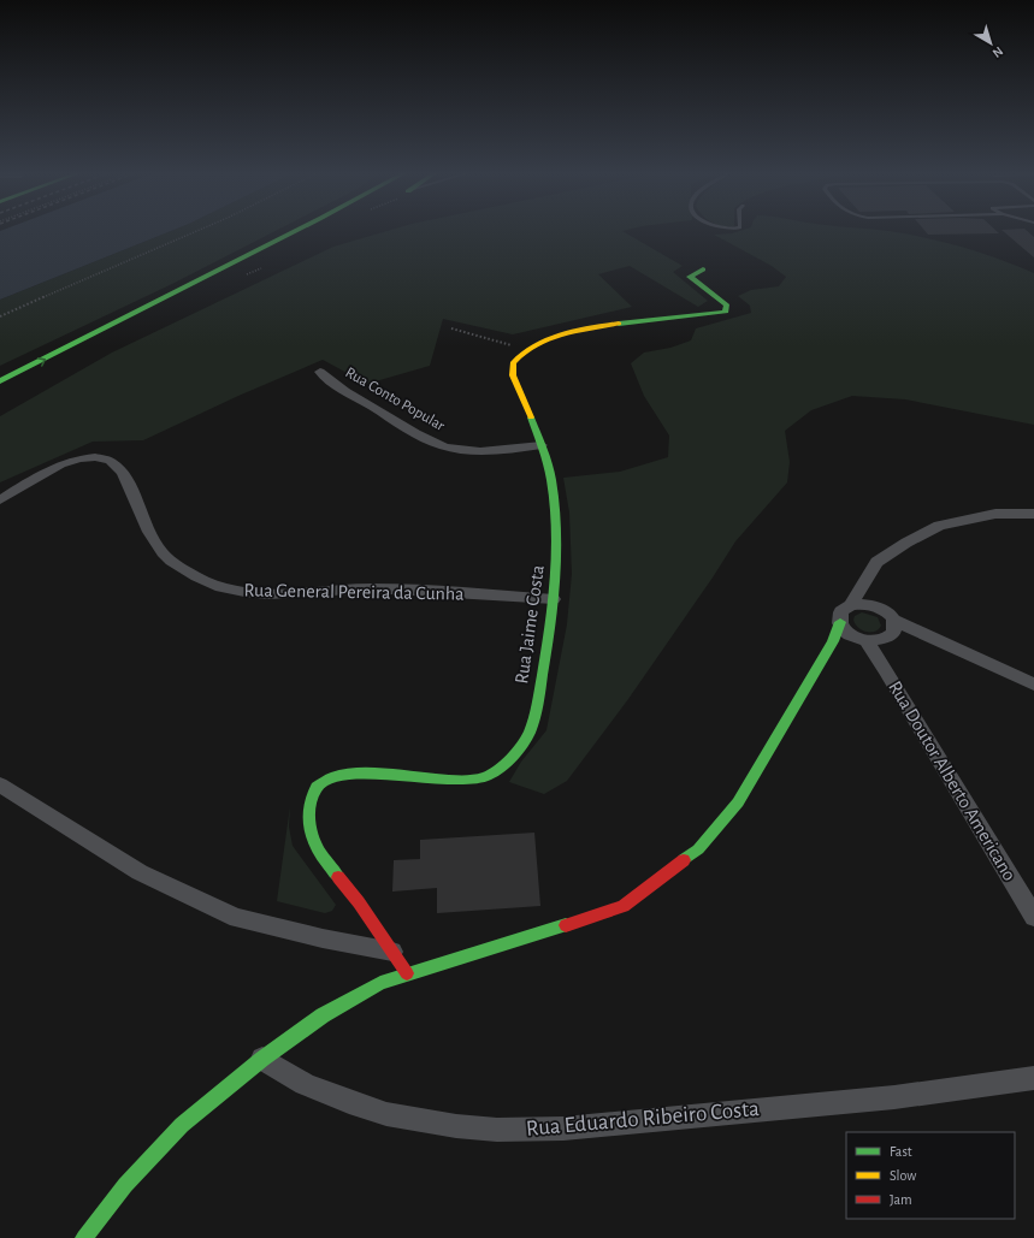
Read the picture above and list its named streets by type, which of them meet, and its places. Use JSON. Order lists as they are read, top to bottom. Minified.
{"streets":{"main road":["Rua Jaime Costa"],"street":["Rua Conto Popular","Rua General Pereira da Cunha","Rua Doutor Alberto Americano","Rua Eduardo Ribeiro Costa"]},"crossings":[["Rua Conto Popular","Rua Jaime Costa"],["Rua General Pereira da Cunha","Rua Jaime Costa"]],"legend":["Fast","Slow","Jam"],"north":"bottom right"}
